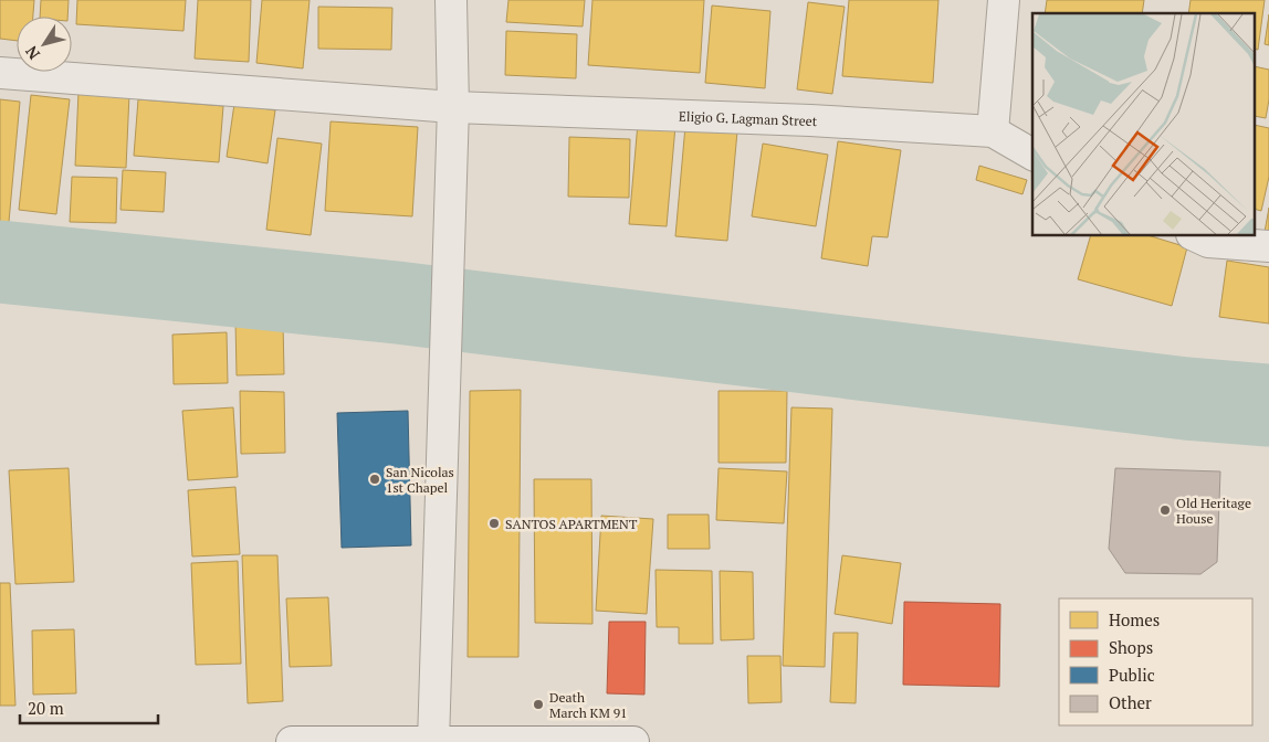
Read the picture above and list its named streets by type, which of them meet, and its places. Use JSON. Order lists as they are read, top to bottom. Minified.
{"streets":{"street":["Eligio G. Lagman Street"]},"places":["San Nicolas 1st Chapel","Old Heritage House","SANTOS APARTMENT","Death March KM 91"],"legend":["Homes","Shops","Public","Other"],"scale_bar":"20 m","north":"bottom left"}
